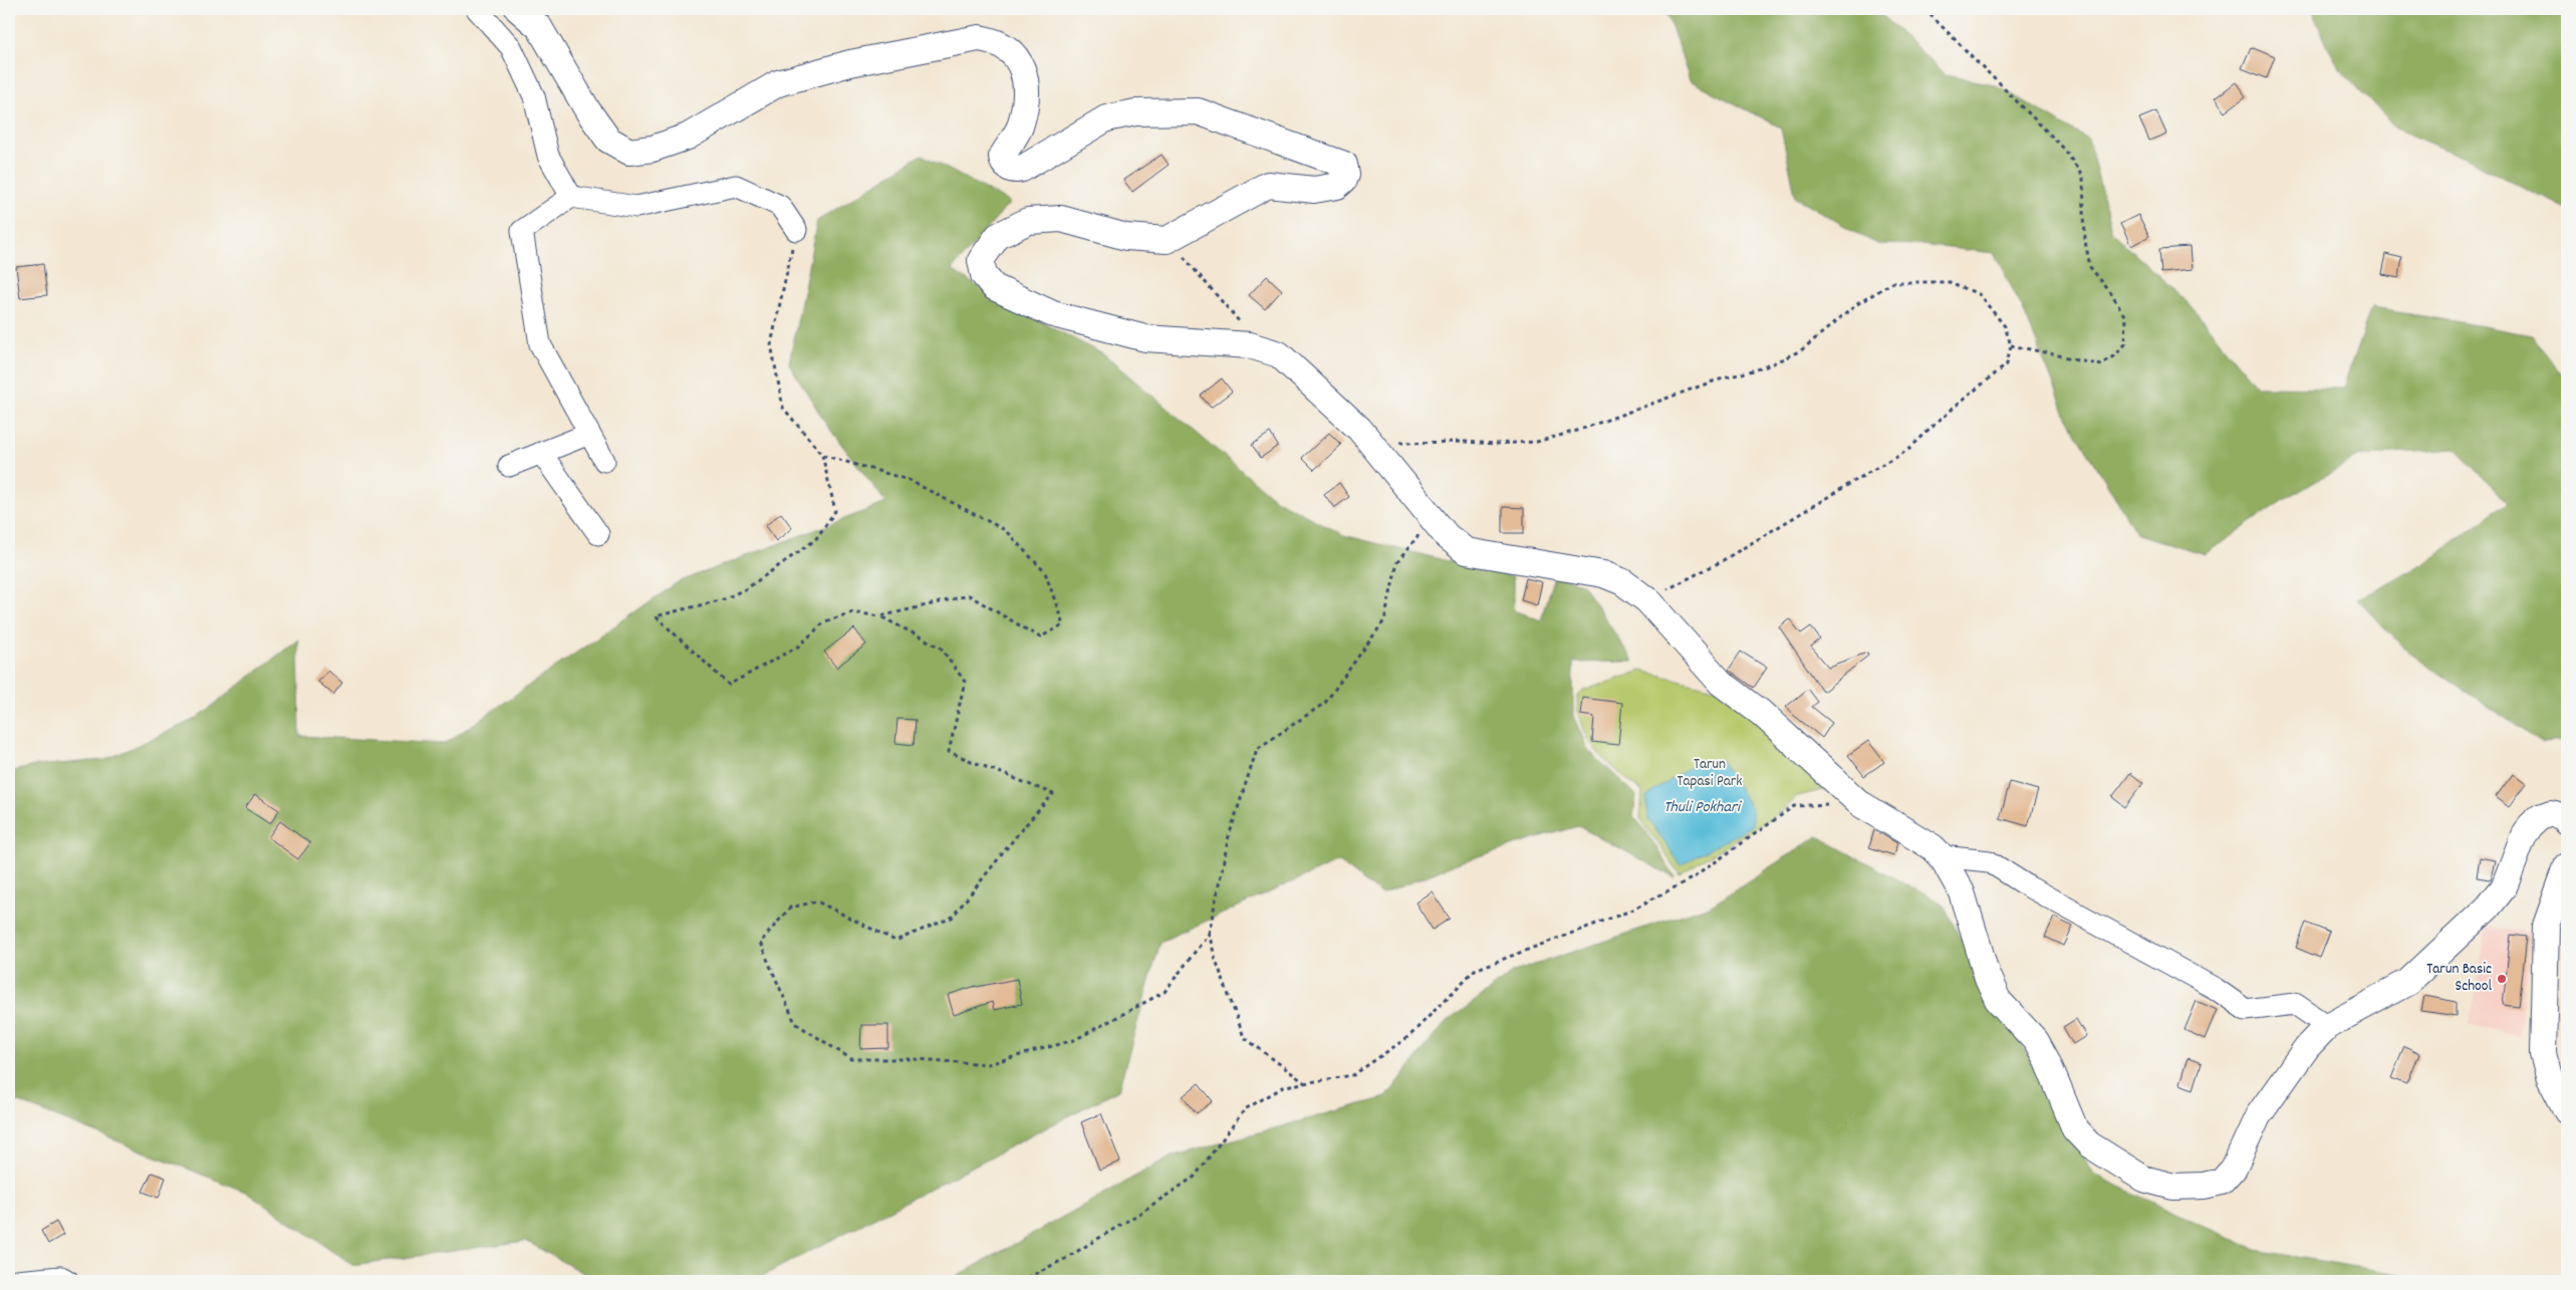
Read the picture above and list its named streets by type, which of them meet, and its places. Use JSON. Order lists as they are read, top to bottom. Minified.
{"water":["Thuli Pokhari"],"parks":["Tarun Tapasi Park"],"places":["Tarun Basic School"]}
